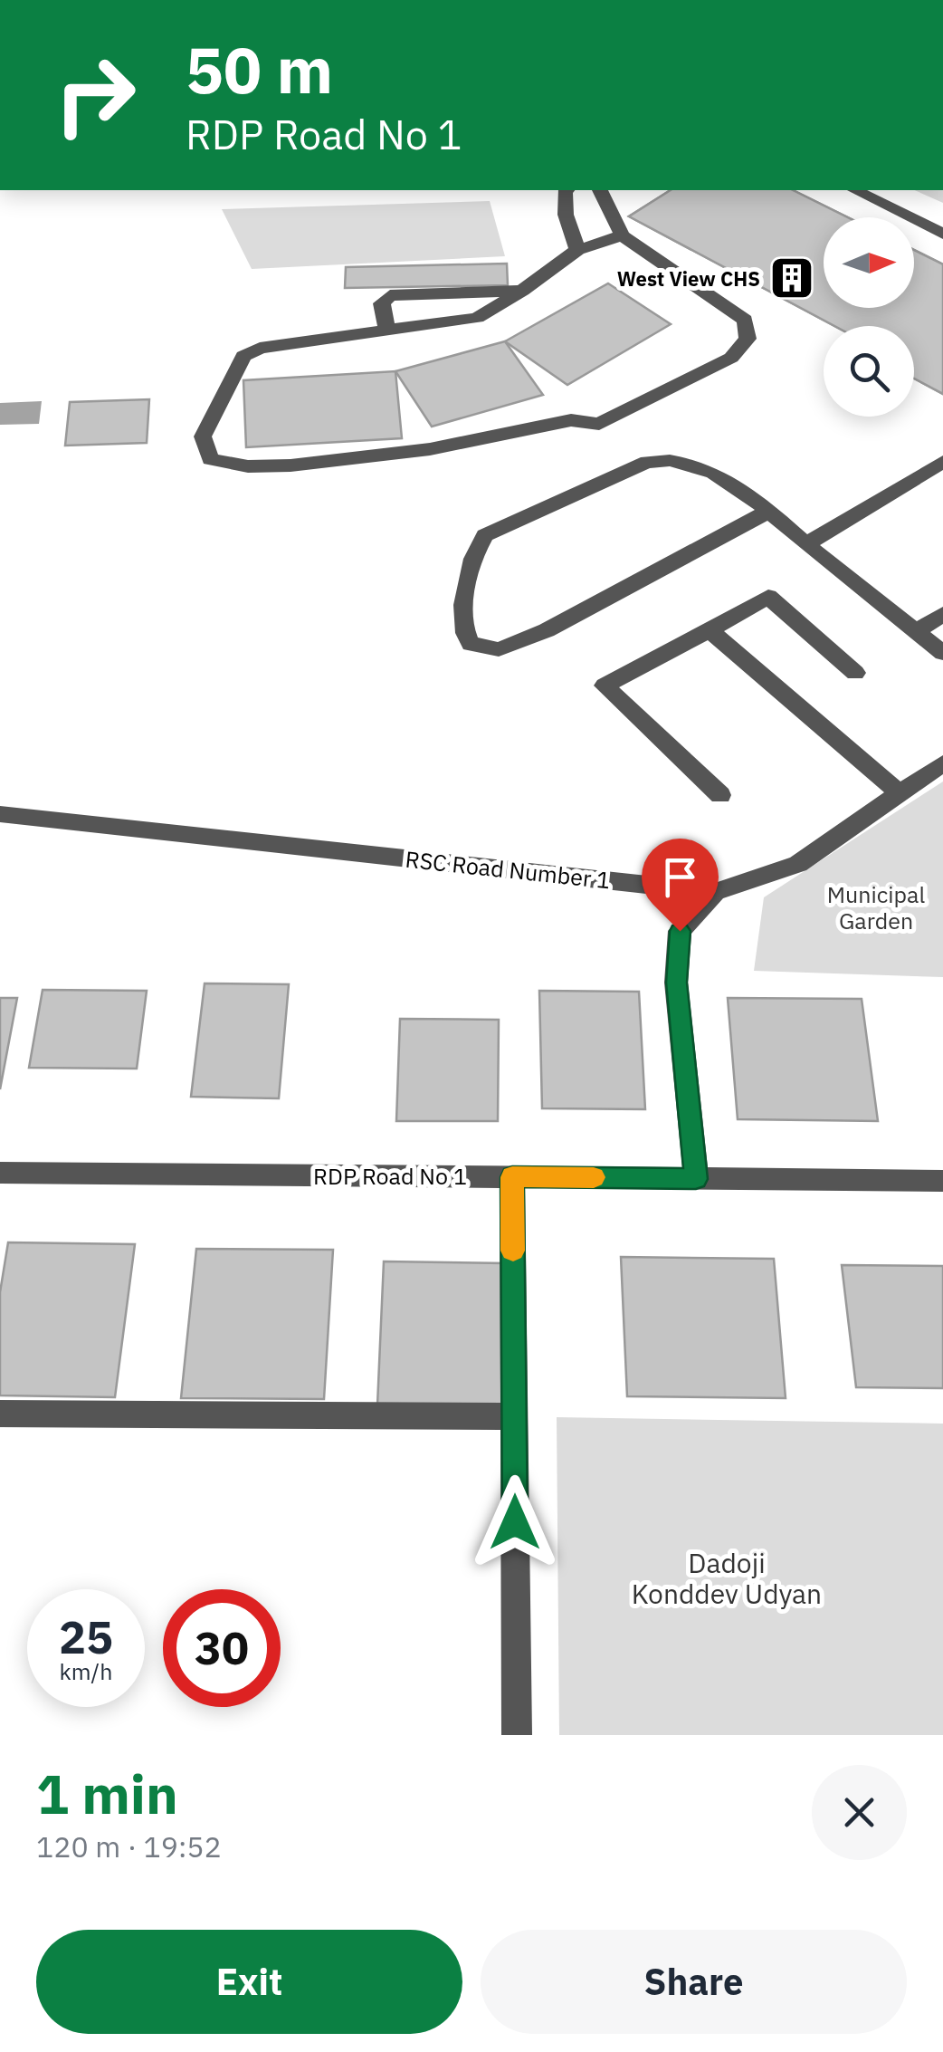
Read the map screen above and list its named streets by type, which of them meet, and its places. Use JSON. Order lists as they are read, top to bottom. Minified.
{"streets":{"street":["RSC Road Number 1","RDP Road No 1"]},"parks":["Municipal Garden","Dadoji Konddev Udyan"],"places":{"building":["West View CHS"]},"north":"right","page":{"turn":["50 m","RDP Road No 1"],"speed":"25 km/h","limit":"30","heading":["1 min","120 m · 19:52"],"buttons":["Exit","Share"]}}
